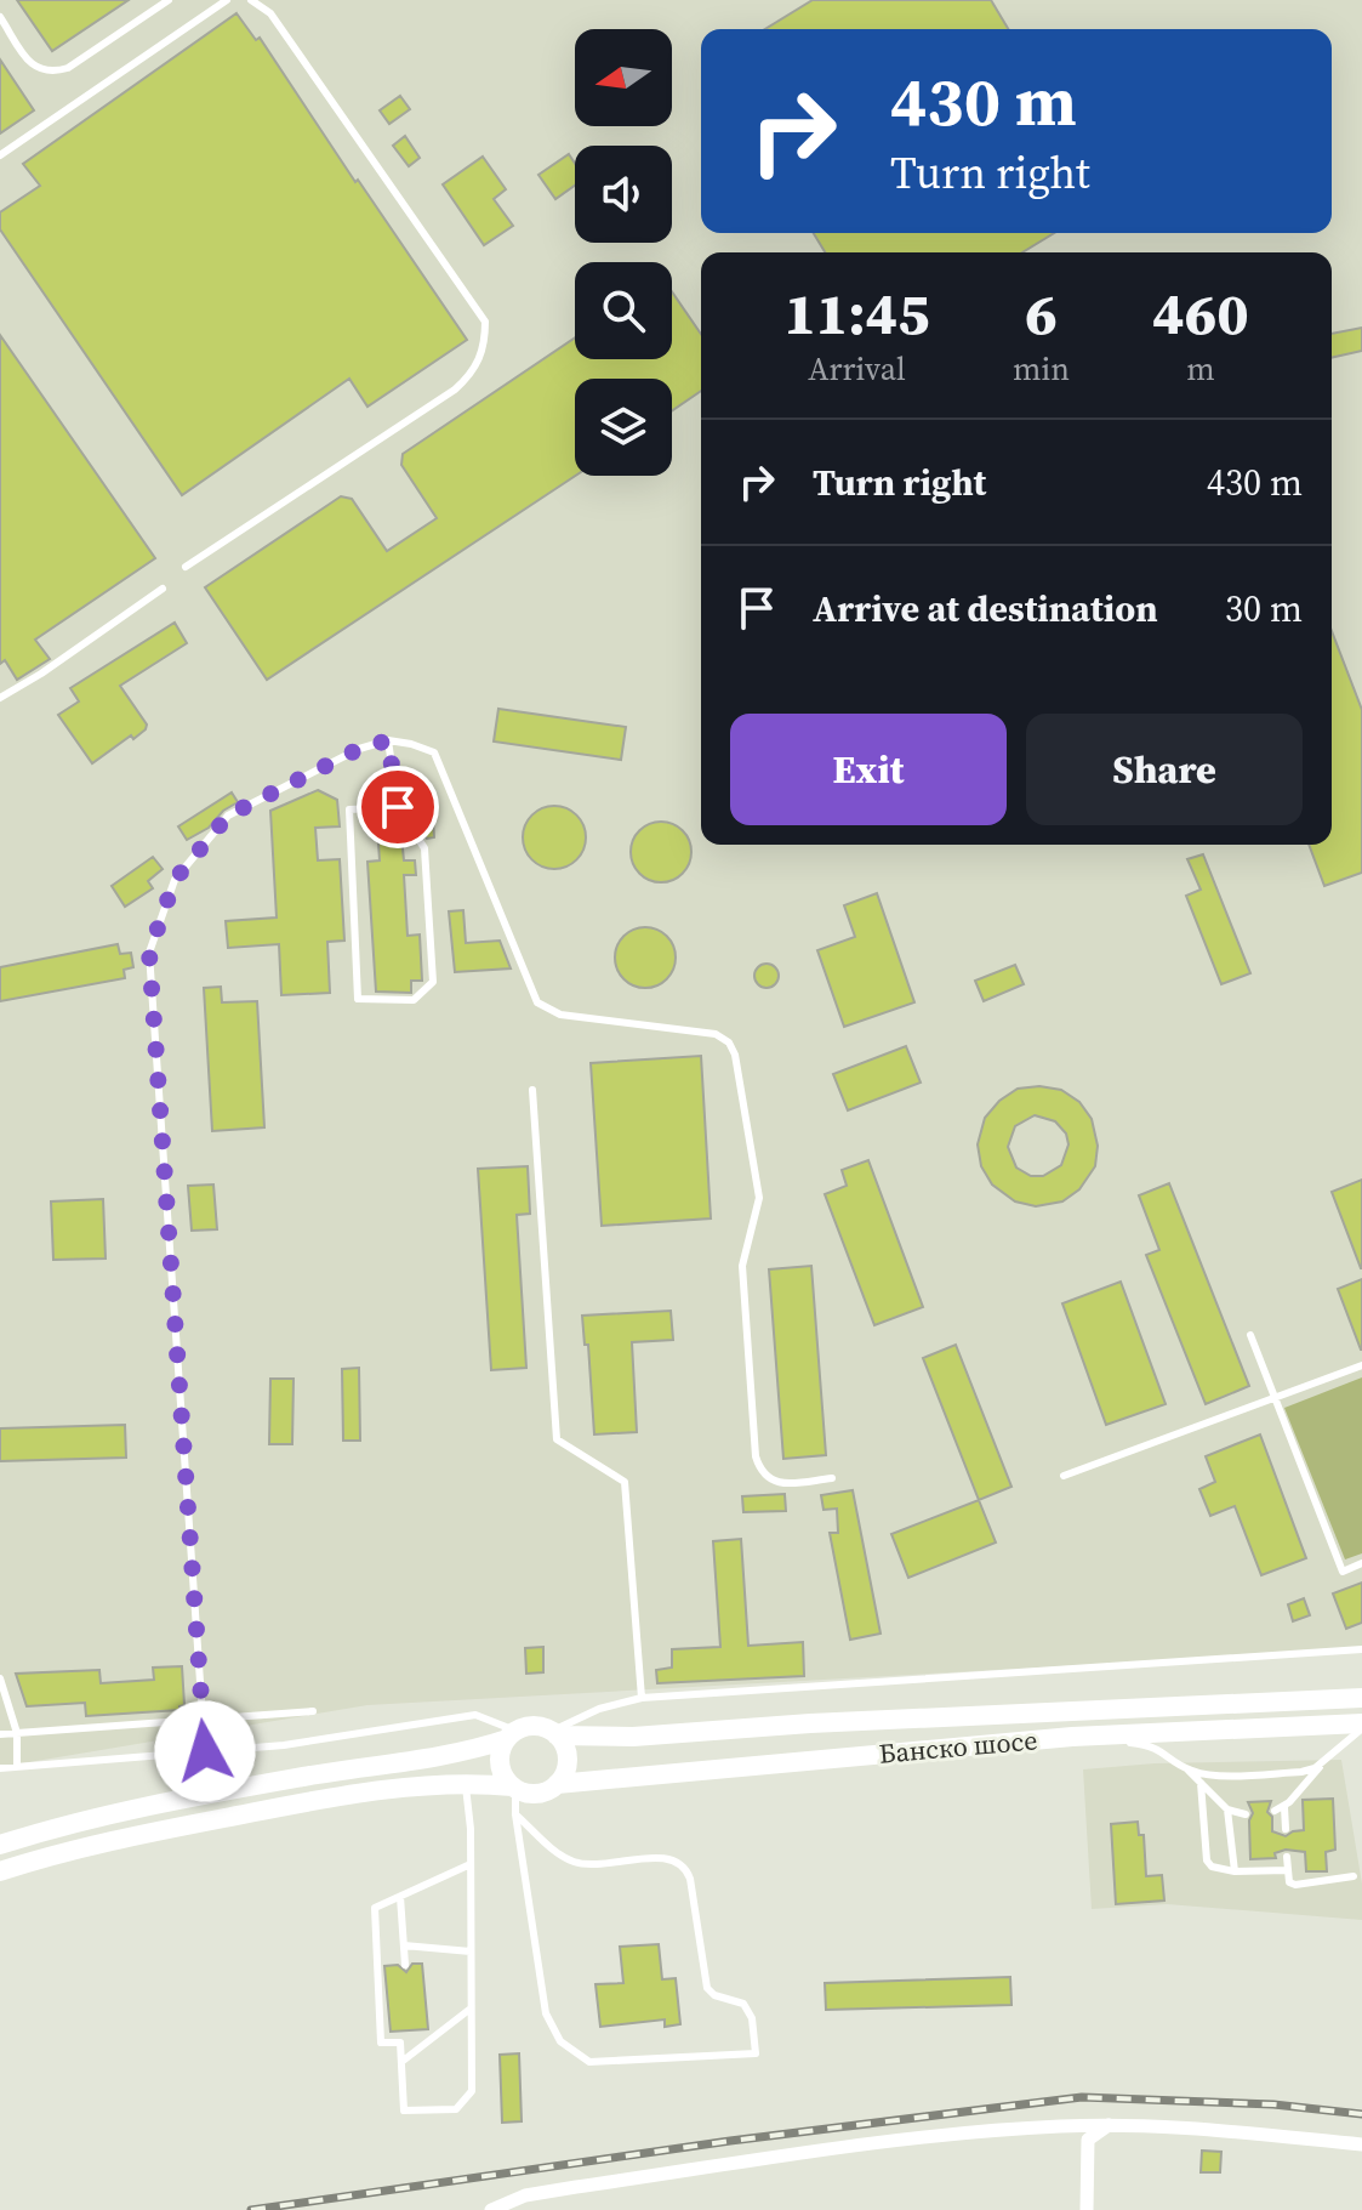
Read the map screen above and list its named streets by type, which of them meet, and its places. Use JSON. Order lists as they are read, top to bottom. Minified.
{"streets":{"main road":["Банско шосе"]},"north":"left","page":{"turn":["430 m","Turn right"],"eta":["11:45","Arrival","6","min","460","m"],"list":[{"name":"Turn right","value":"430 m"},{"name":"Arrive at destination","value":"30 m"}],"buttons":["Exit","Share"]}}
